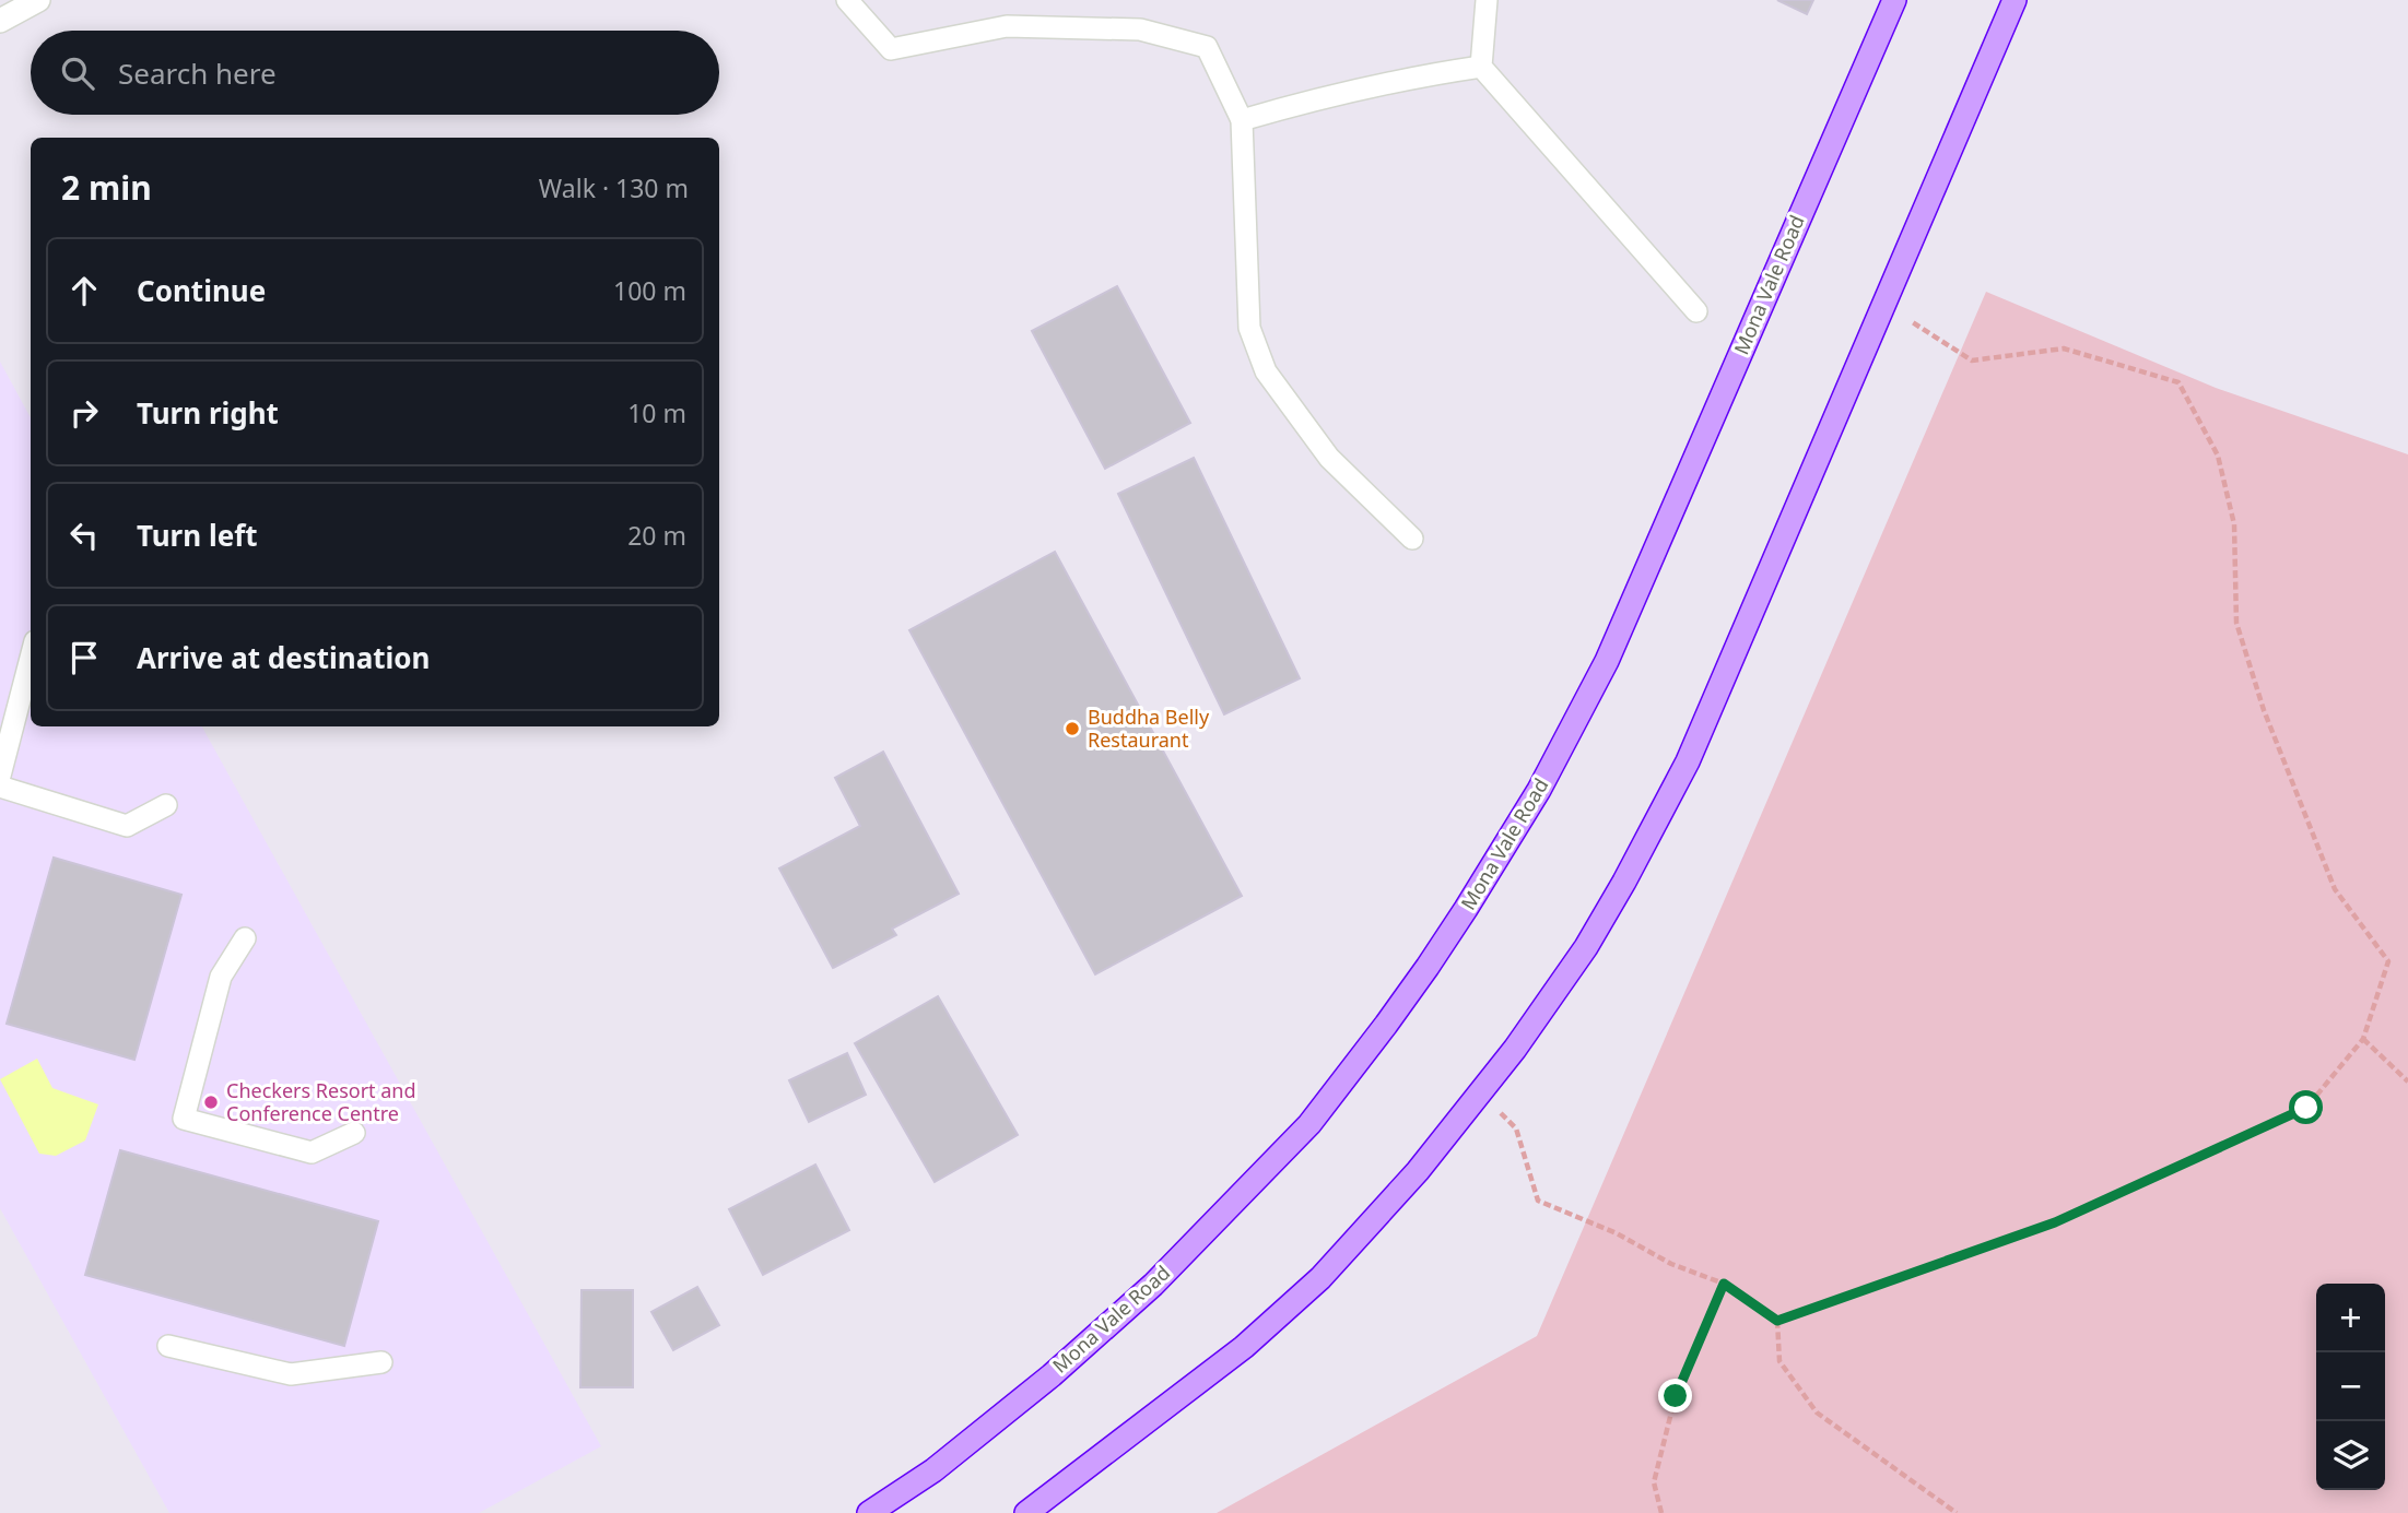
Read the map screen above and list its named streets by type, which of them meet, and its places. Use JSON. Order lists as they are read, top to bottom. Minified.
{"streets":{"highway":["Mona Vale Road"]},"places":["Buddha Belly Restaurant","Checkers Resort and Conference Centre"],"page":{"search":"Search here","heading":["2 min","Walk · 130 m"],"list":[["Continue","100 m"],["Turn right","10 m"],["Turn left","20 m"],"Arrive at destination"],"map_buttons":["+","−"]}}
